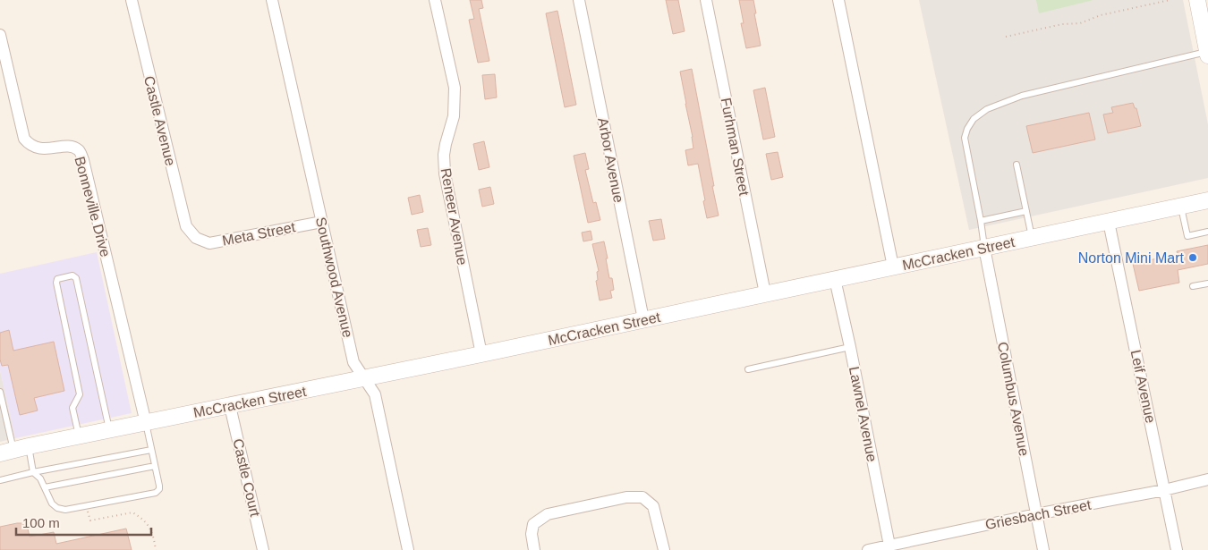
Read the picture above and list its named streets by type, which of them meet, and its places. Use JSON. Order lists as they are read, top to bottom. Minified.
{"streets":{"street":["Castle Avenue","Furhman Street","Arbor Avenue","Bonneville Drive","Reneer Avenue","Meta Street","McCracken Street","Southwood Avenue","Leif Avenue","Columbus Avenue","Lawnel Avenue","Castle Court","Griesbach Street"]},"crossings":[["Castle Avenue","Meta Street"],["Furhman Street","McCracken Street"],["Arbor Avenue","McCracken Street"],["Bonneville Drive","McCracken Street"],["Reneer Avenue","McCracken Street"],["Meta Street","Southwood Avenue"],["McCracken Street","Southwood Avenue"],["McCracken Street","Leif Avenue"],["McCracken Street","Columbus Avenue"],["McCracken Street","Lawnel Avenue"],["McCracken Street","Castle Court"],["Leif Avenue","Griesbach Street"],["Columbus Avenue","Griesbach Street"],["Lawnel Avenue","Griesbach Street"]],"places":["Norton Mini Mart"],"scale_bar":"100 m"}
